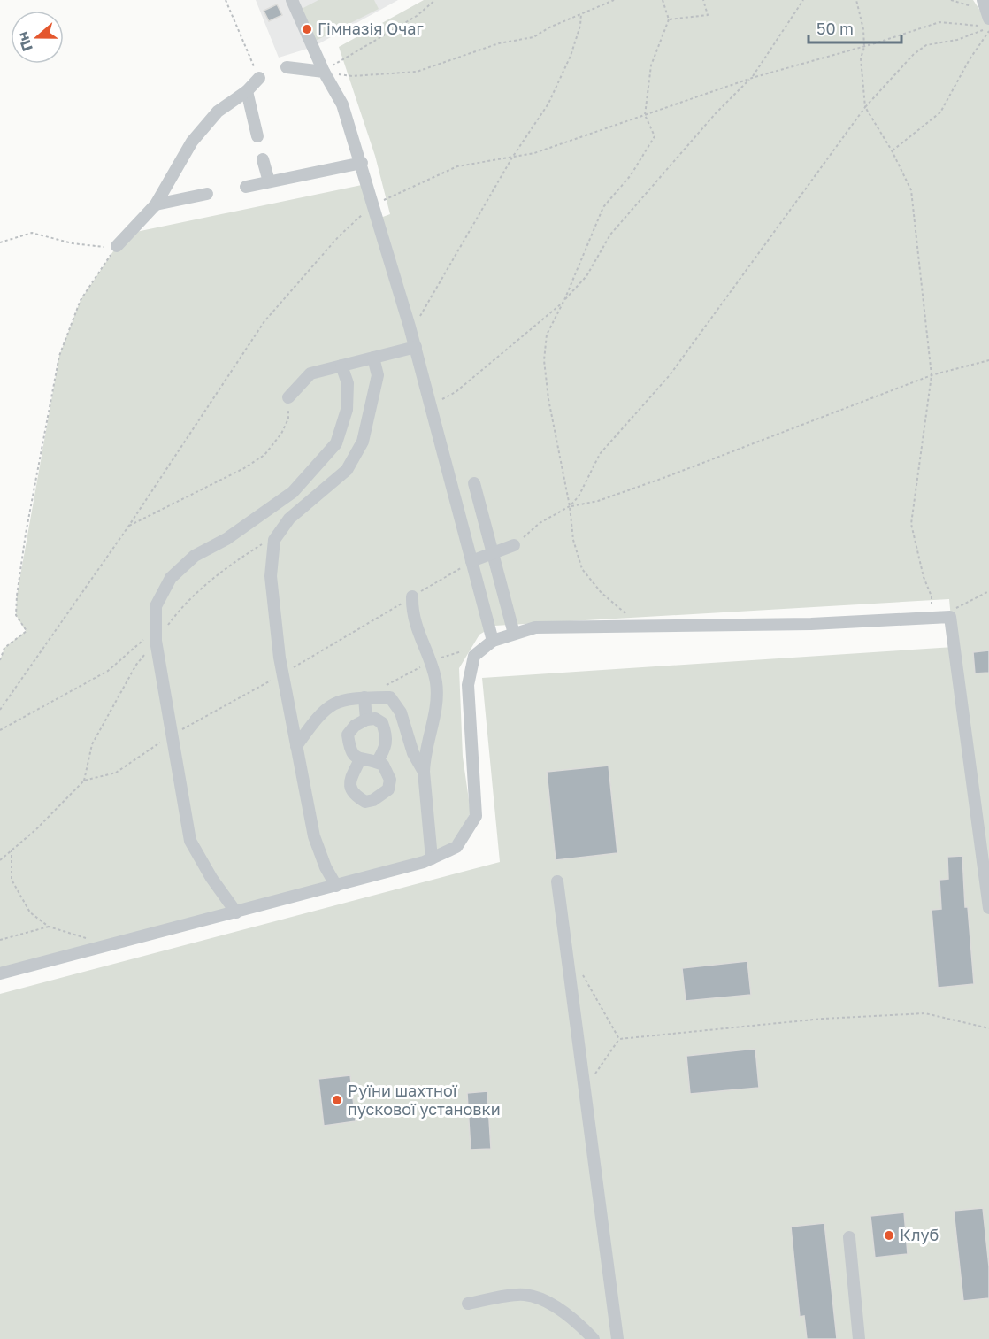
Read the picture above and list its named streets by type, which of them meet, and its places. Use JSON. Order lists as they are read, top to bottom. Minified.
{"places":["Гімназія Очаг","Руїни шахтної пускової установки","Клуб"],"scale_bar":"50 m","north":"left"}
